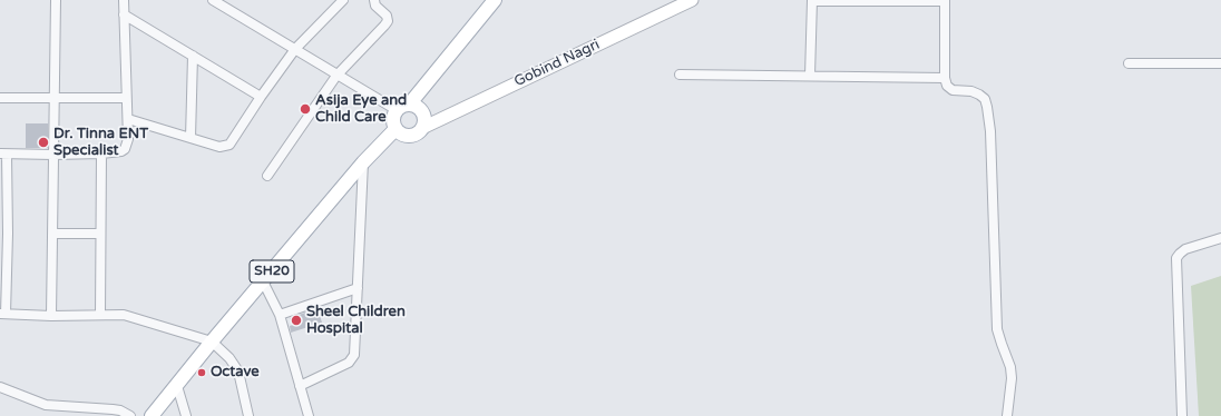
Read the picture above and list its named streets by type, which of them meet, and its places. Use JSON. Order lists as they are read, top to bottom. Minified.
{"streets":{"main road":["SH20"],"street":["Gobind Nagri"]},"crossings":[["Gobind Nagri","SH20"]],"places":["Asija Eye and Child Care","Dr. Tinna ENT Specialist","Sheel Children Hospital","Octave"]}
